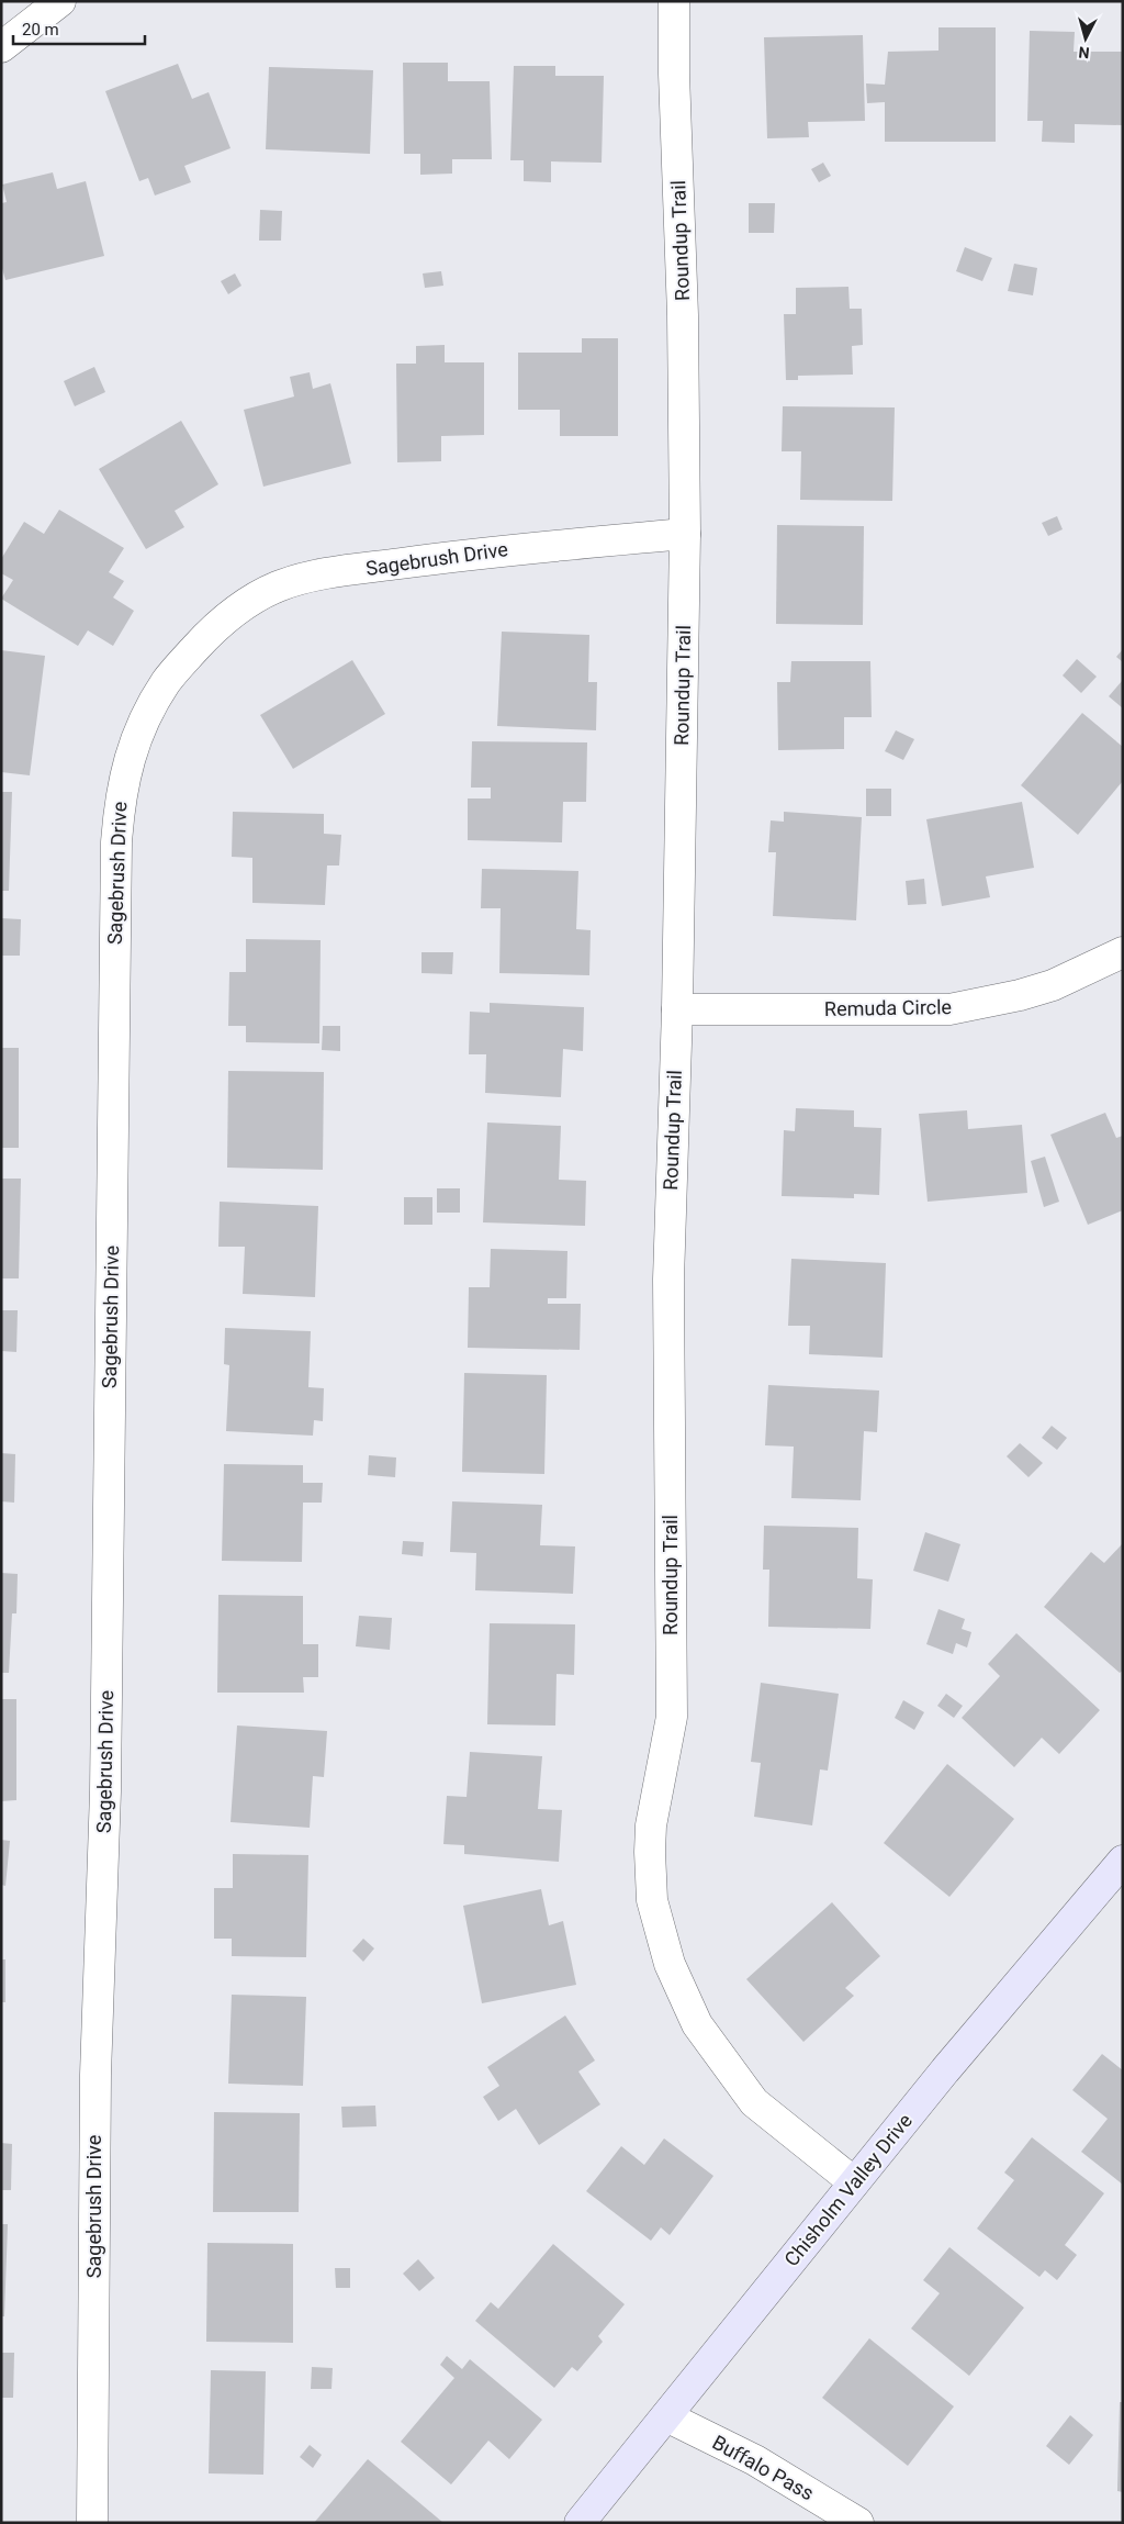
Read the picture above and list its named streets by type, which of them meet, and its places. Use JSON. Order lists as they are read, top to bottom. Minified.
{"streets":{"street":["Roundup Trail","Sagebrush Drive","Remuda Circle","Chisholm Valley Drive","Buffalo Pass"]},"crossings":[["Roundup Trail","Sagebrush Drive"],["Roundup Trail","Remuda Circle"],["Roundup Trail","Chisholm Valley Drive"],["Chisholm Valley Drive","Buffalo Pass"]],"scale_bar":"20 m","north":"bottom"}
